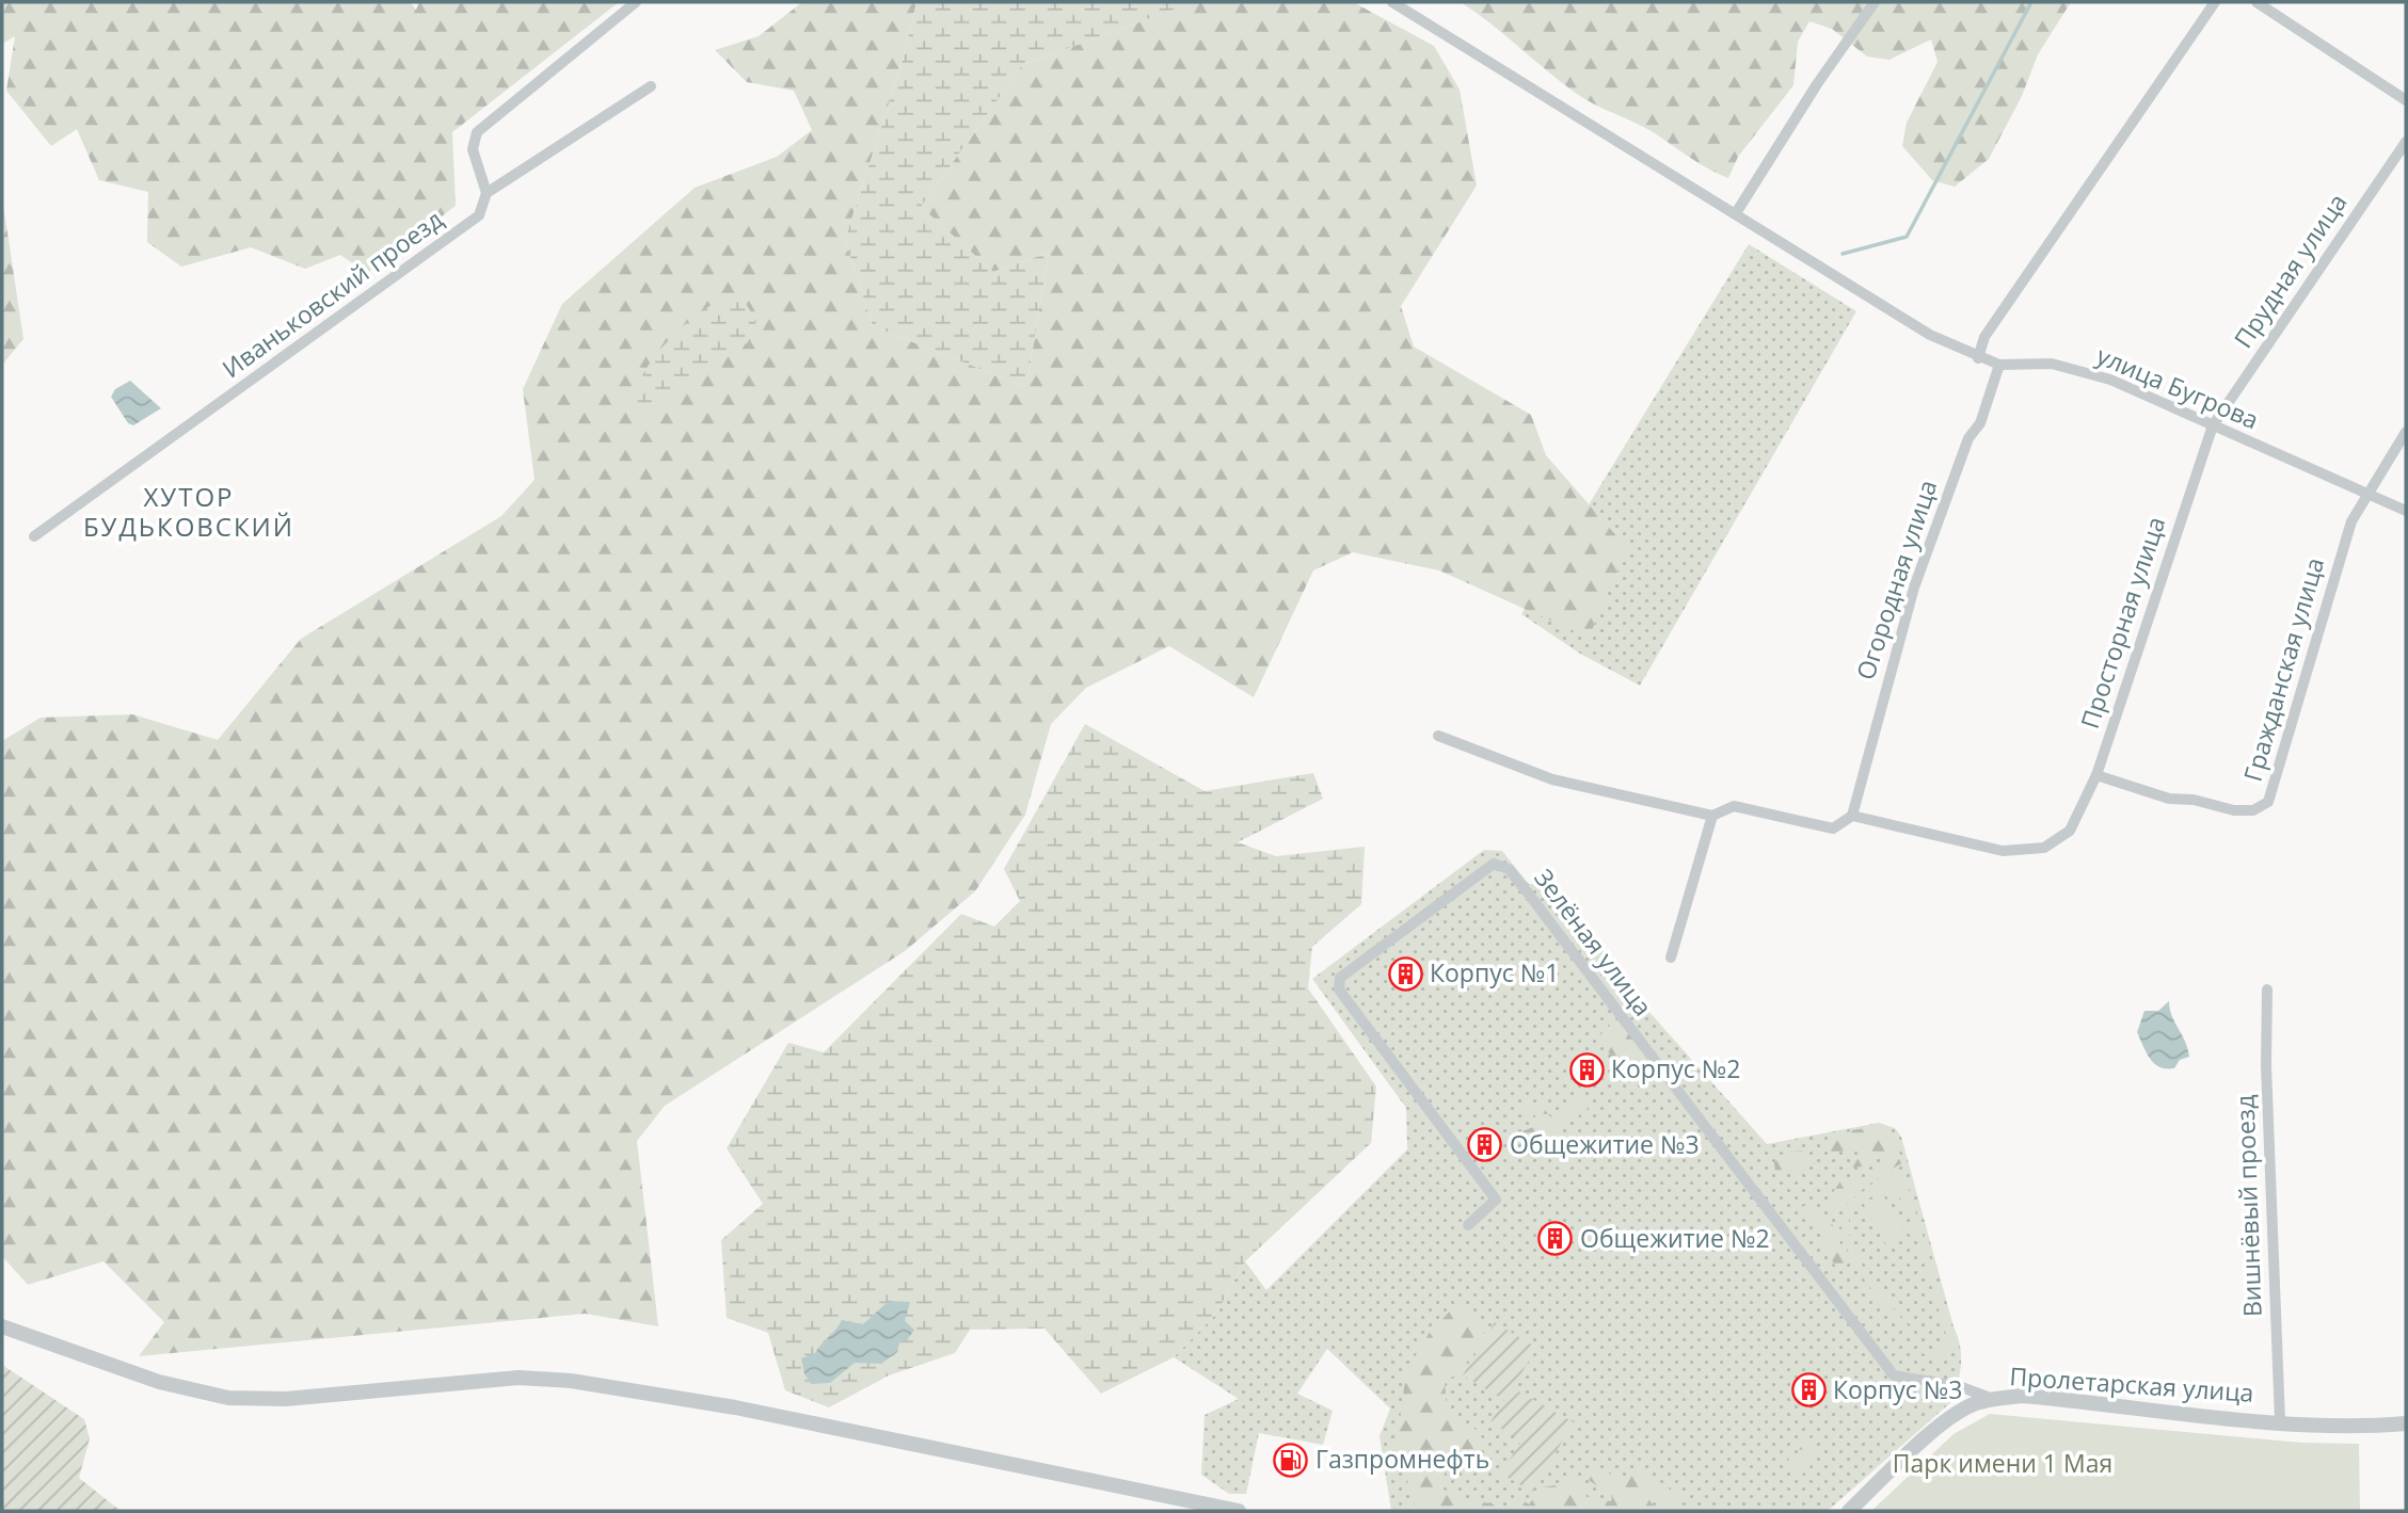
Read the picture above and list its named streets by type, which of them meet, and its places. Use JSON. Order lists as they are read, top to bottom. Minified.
{"streets":{"street":["Прудная улица","Иваньковский проезд","улица Бугрова","Огородная улица","Просторная улица","Гражданская улица","Зелёная улица","Вишнёвый проезд","Пролетарская улица"]},"crossings":[["Прудная улица","улица Бугрова"],["Прудная улица","Просторная улица"],["улица Бугрова","Огородная улица"],["улица Бугрова","Просторная улица"],["улица Бугрова","Гражданская улица"],["Огородная улица","Просторная улица"],["Просторная улица","Гражданская улица"],["Зелёная улица","Пролетарская улица"],["Вишнёвый проезд","Пролетарская улица"]],"districts":["ХУТОР БУДЬКОВСКИЙ"],"parks":["Парк имени 1 Мая"],"places":{"building":["Корпус №1","Корпус №2","Общежитие №3","Общежитие №2","Корпус №3"],"fuel station":["Газпромнефть"]}}
